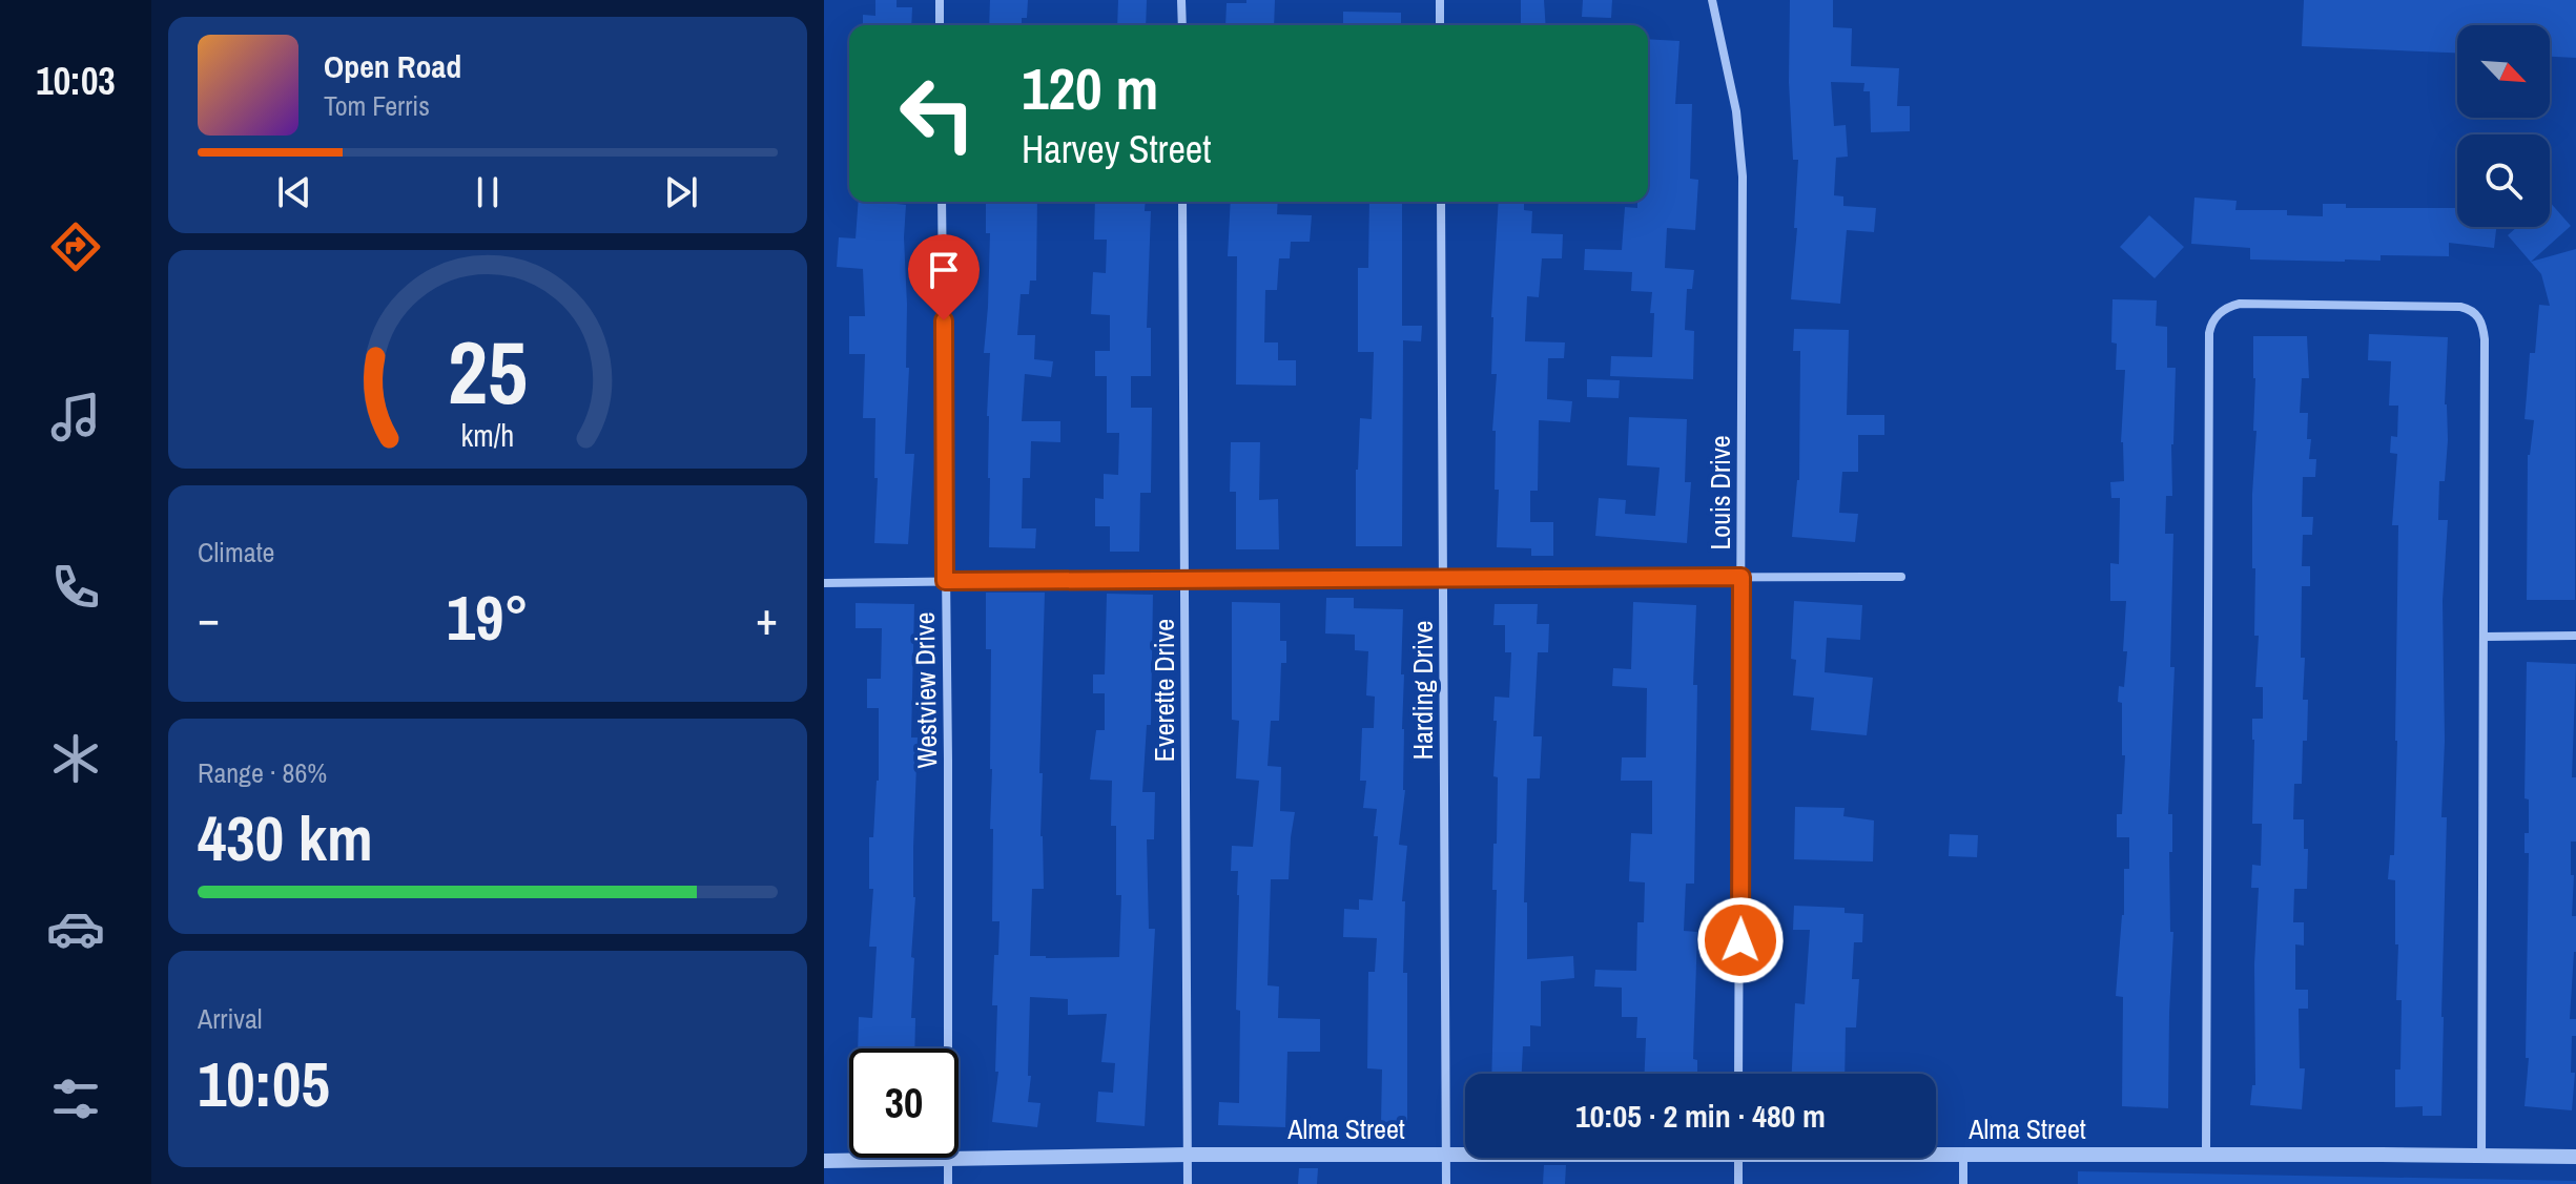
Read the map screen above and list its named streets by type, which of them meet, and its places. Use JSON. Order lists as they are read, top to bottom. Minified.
{"streets":{"street":["Louis Drive","Westview Drive","Everette Drive","Harding Drive","Alma Street"]},"crossings":[["Westview Drive","Alma Street"],["Everette Drive","Alma Street"],["Harding Drive","Alma Street"]],"north":"bottom right","page":{"tabs":"10:03","turn":["120 m","Harvey Street"],"song":["Open Road","Tom Ferris"],"tile":["Climate",["Range · 86%","430 km"],["Arrival","10:05"]],"heat":["−","19°","+"],"limit":"30","trip":"10:05 · 2 min · 480 m","gauge":["25","km/h"]}}
